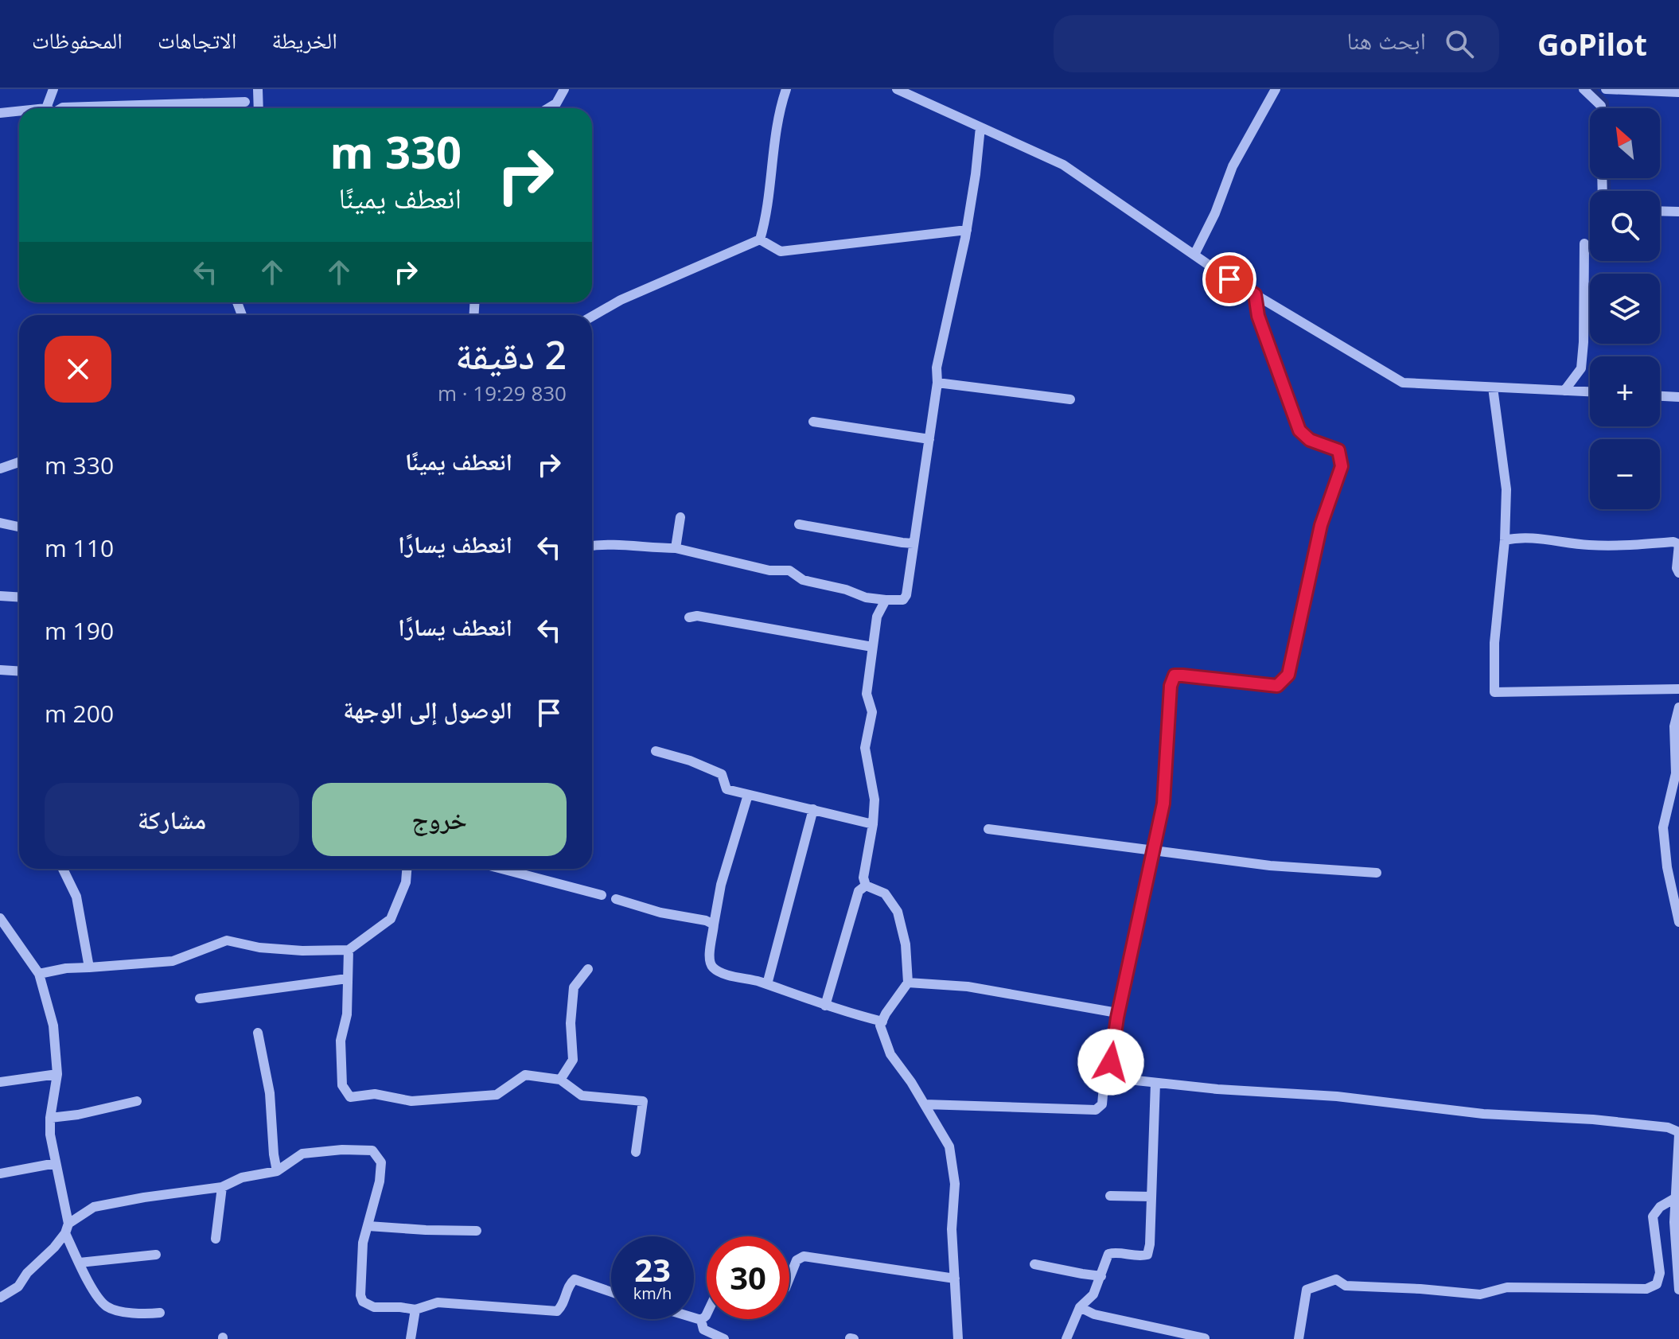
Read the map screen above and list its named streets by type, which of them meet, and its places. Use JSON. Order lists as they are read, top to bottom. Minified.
{"north":"top left","page":{"header":"GoPilot","search":"ابحث هنا","nav":["الخريطة","الاتجاهات","المحفوظات"],"map_buttons":["+","−"],"turn":["330 m","انعطف يمينًا"],"heading":["2 دقيقة","830 m · 19:29"],"list":[{"name":"انعطف يمينًا","value":"330 m"},{"name":"انعطف يسارًا","value":"110 m"},{"name":"انعطف يسارًا","value":"190 m"},{"name":"الوصول إلى الوجهة","value":"200 m"}],"buttons":["خروج","مشاركة"],"speed":"23 km/h","limit":"30"}}
